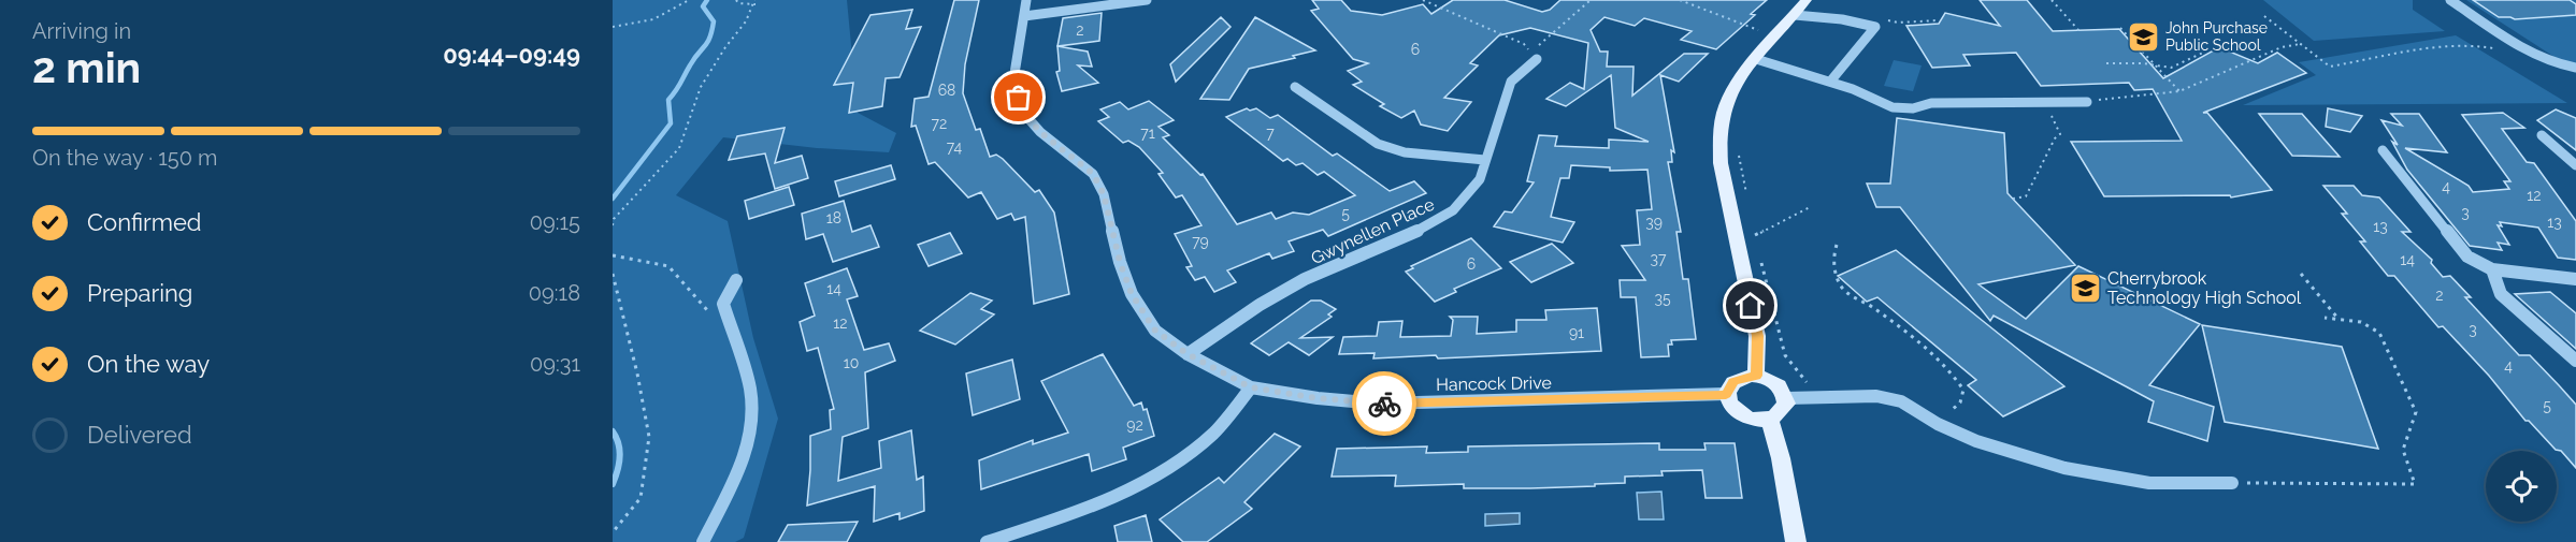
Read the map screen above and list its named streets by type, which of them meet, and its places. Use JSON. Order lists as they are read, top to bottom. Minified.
{"streets":{"street":["Gwynellen Place","Hancock Drive"]},"crossings":[["Gwynellen Place","Hancock Drive"]],"places":{"school or university":["John Purchase Public School","Cherrybrook Technology High School"]},"house_numbers":["2","6","68","72","71","7","74","4","12","3","5","18","39","13","13","79","37","14","6","14","2","35","12","3","91","10","4","5","92"],"page":{"heading":["2 min","Arriving in","09:44–09:49"],"bar":"On the way · 150 m","list":[["Confirmed","09:15"],["Preparing","09:18"],["On the way","09:31"],"Delivered"]}}
